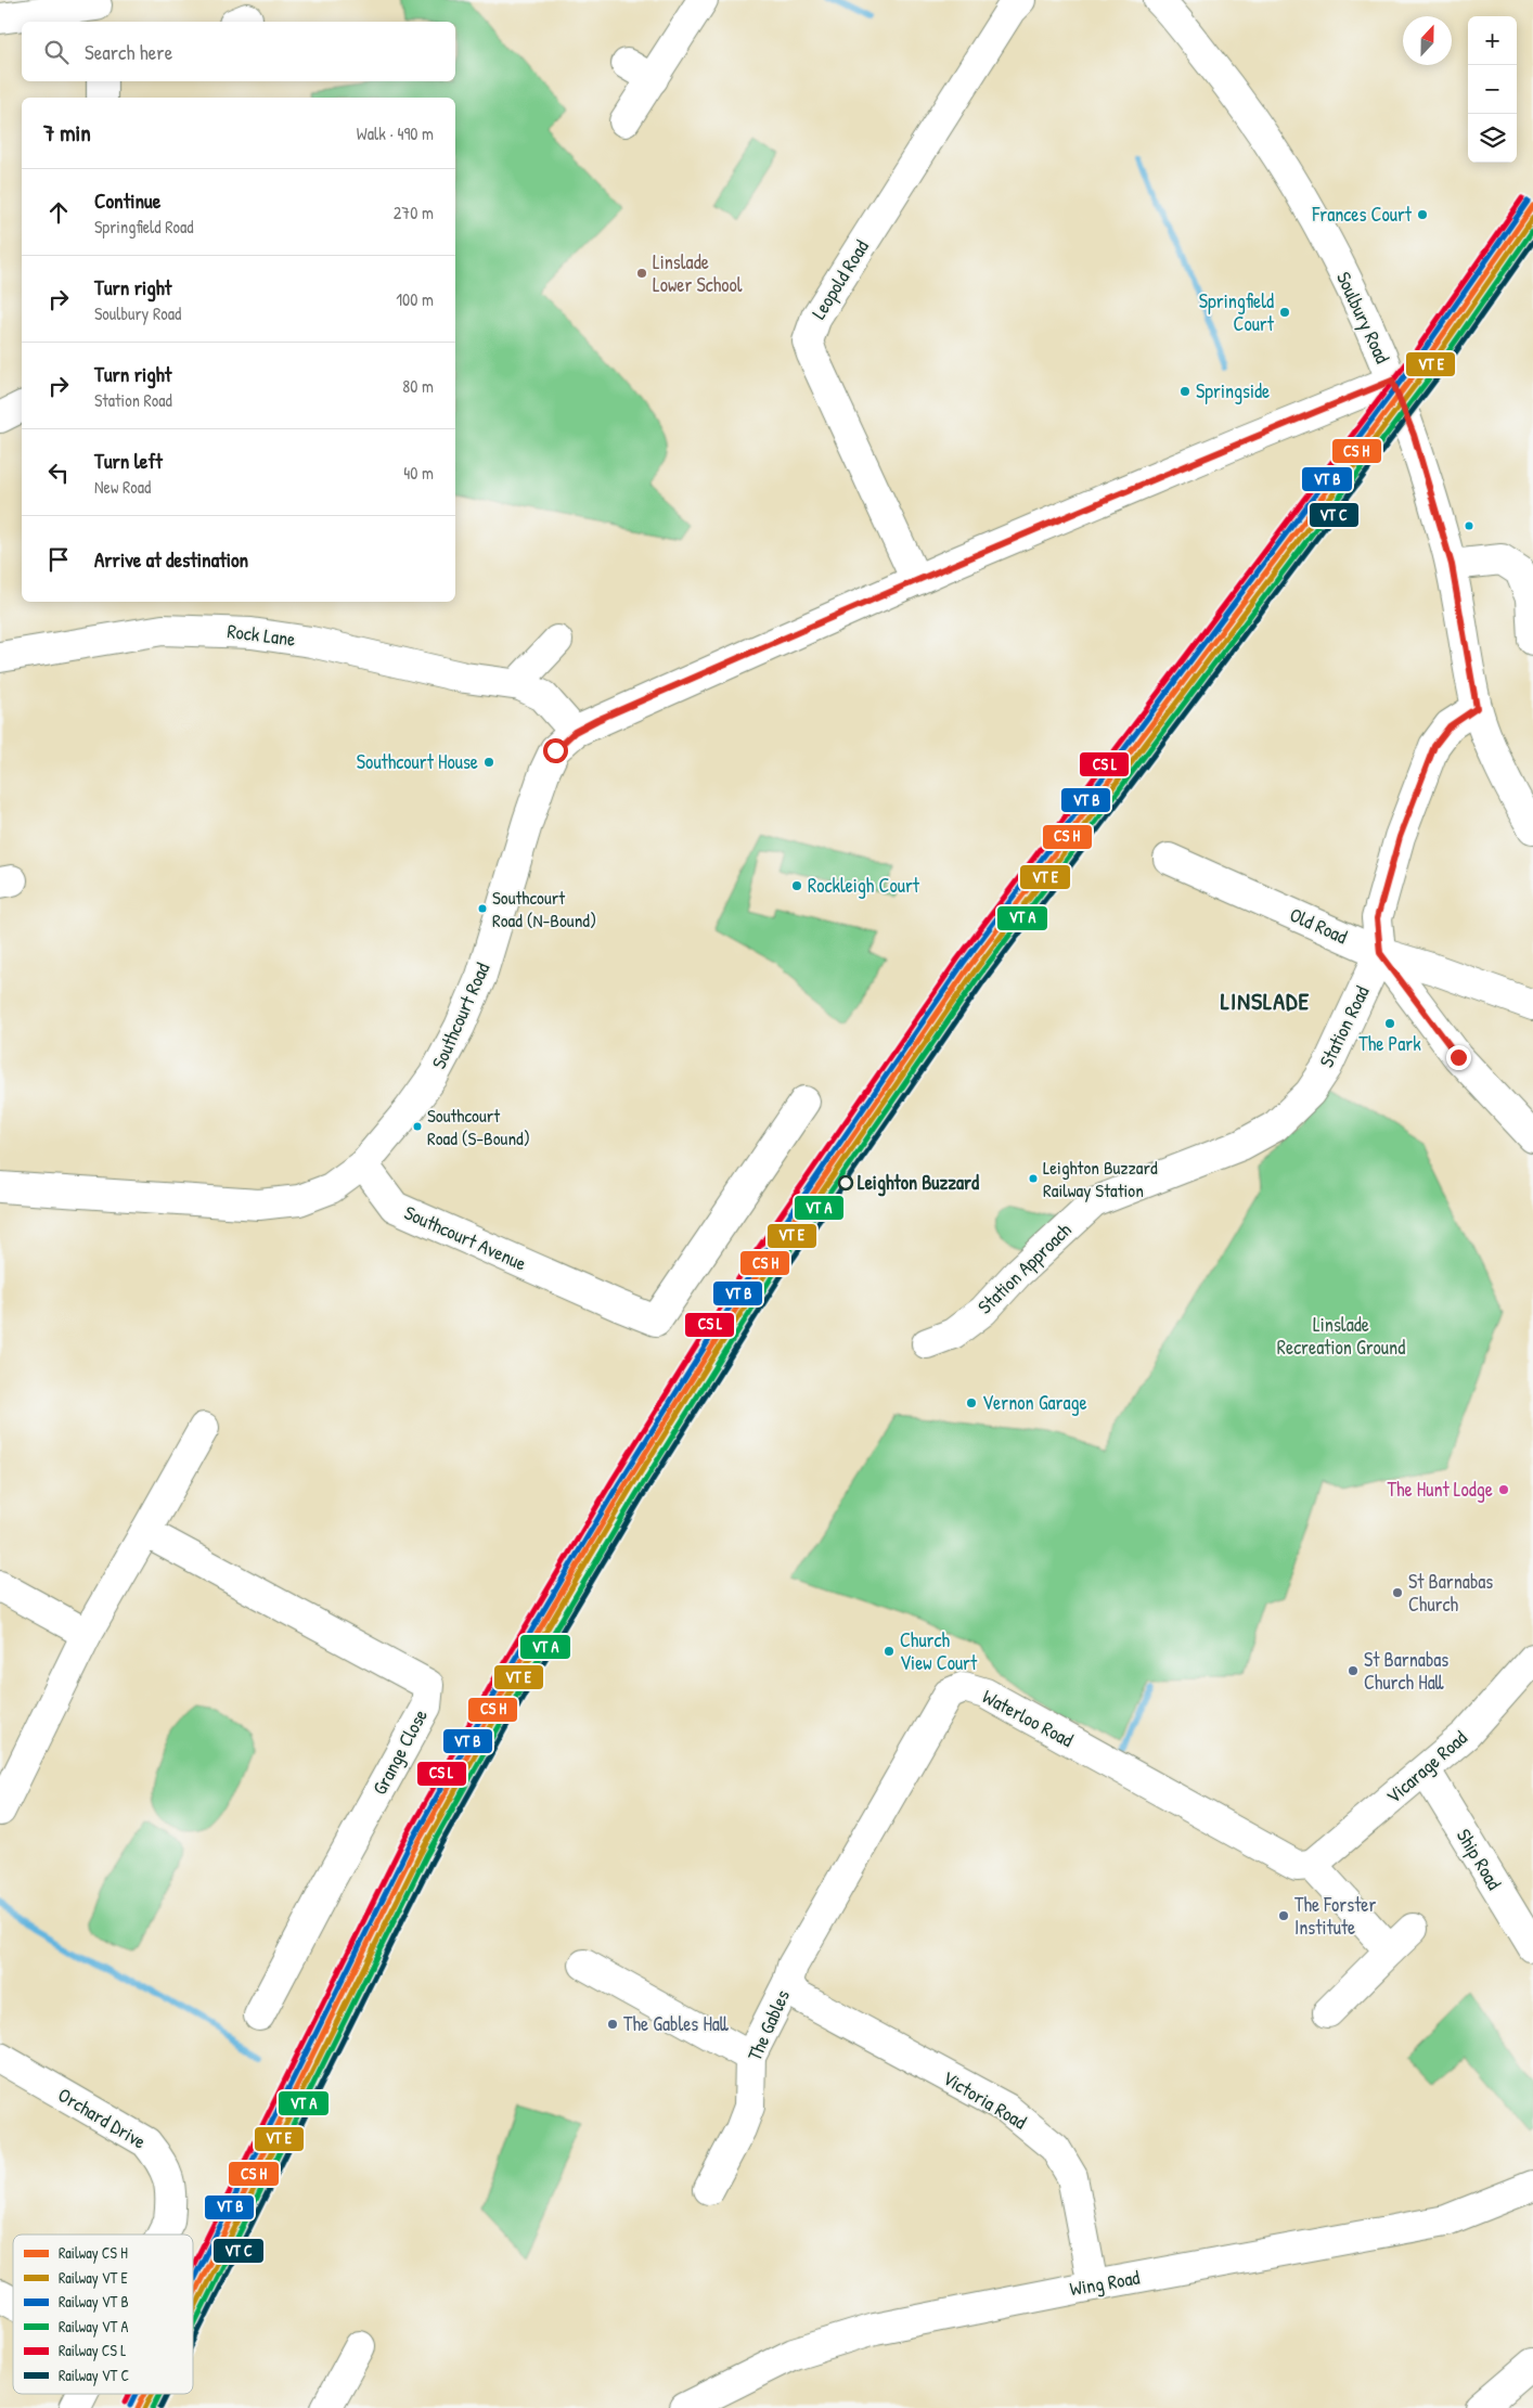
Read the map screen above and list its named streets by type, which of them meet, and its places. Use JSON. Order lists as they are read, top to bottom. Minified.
{"streets":{"street":["Leopold Road","Soulbury Road","Rock Lane","Old Road","Southcourt Road","Station Road","Southcourt Avenue","Station Approach","Waterloo Road","Grange Close","Vicarage Road","Ship Road","The Gables","Victoria Road","Orchard Drive","Wing Road"]},"crossings":[["Leopold Road","Southcourt Road"],["Soulbury Road","Southcourt Road"],["Rock Lane","Southcourt Road"],["Old Road","Station Road"],["Southcourt Road","Southcourt Avenue"],["Station Road","Station Approach"],["Waterloo Road","Vicarage Road"],["Waterloo Road","The Gables"],["Waterloo Road","Victoria Road"],["Vicarage Road","Ship Road"],["The Gables","Victoria Road"],["Victoria Road","Wing Road"]],"districts":["LINSLADE"],"parks":["Linslade Recreation Ground"],"places":["Frances Court","Linslade Lower School","Springfield Court","Springside","Southcourt House","Rockleigh Court","Southcourt Road (N-Bound)","The Park","Southcourt Road (S-Bound)","Leighton Buzzard Railway Station","Leighton Buzzard","Vernon Garage","The Hunt Lodge","St Barnabas Church","Church View Court","St Barnabas Church Hall","The Forster Institute","The Gables Hall"],"legend":["Railway CS H","Railway VT E","Railway VT B","Railway VT A","Railway CS L","Railway VT C"],"north":"top","page":{"map_buttons":["+","−"],"search":"Search here","heading":["7 min","Walk · 490 m"],"list":[["Continue","Springfield Road","270 m"],["Turn right","Soulbury Road","100 m"],["Turn right","Station Road","80 m"],["Turn left","New Road","40 m"],"Arrive at destination"]}}
